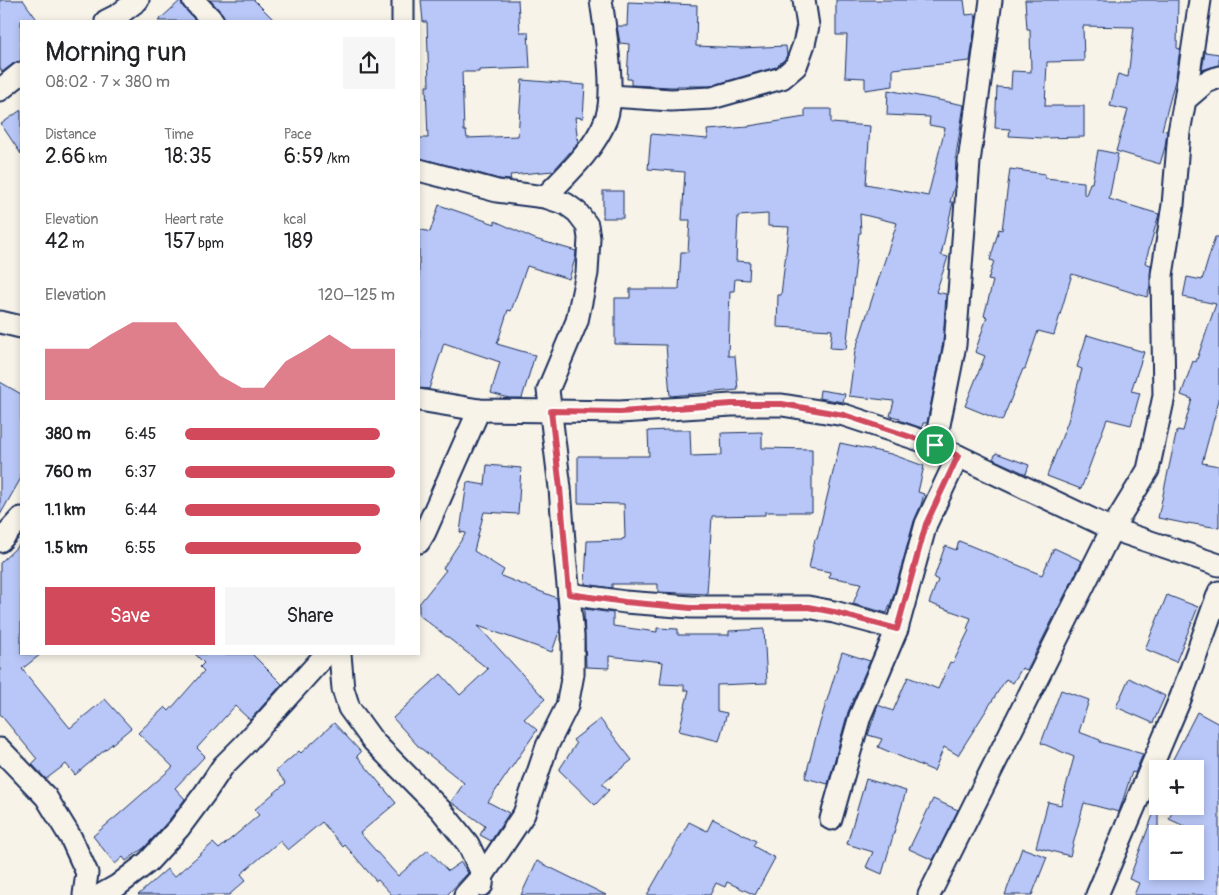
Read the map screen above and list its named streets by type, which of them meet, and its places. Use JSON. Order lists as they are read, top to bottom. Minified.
{"page":{"heading":["Morning run","08:02 · 7 × 380 m"],"stats":[["Distance","2.66 km"],["Time","18:35"],["Pace","6:59 /km"],["Elevation","42 m"],["Heart rate","157 bpm"],["kcal","189"]],"chart":["Elevation","120–125 m"],"list":[{"name":"380 m","note":"6:45"},{"name":"760 m","note":"6:37"},{"name":"1.1 km","note":"6:44"},{"name":"1.5 km","note":"6:55"}],"buttons":["Save","Share"],"map_buttons":["+","−"]}}
